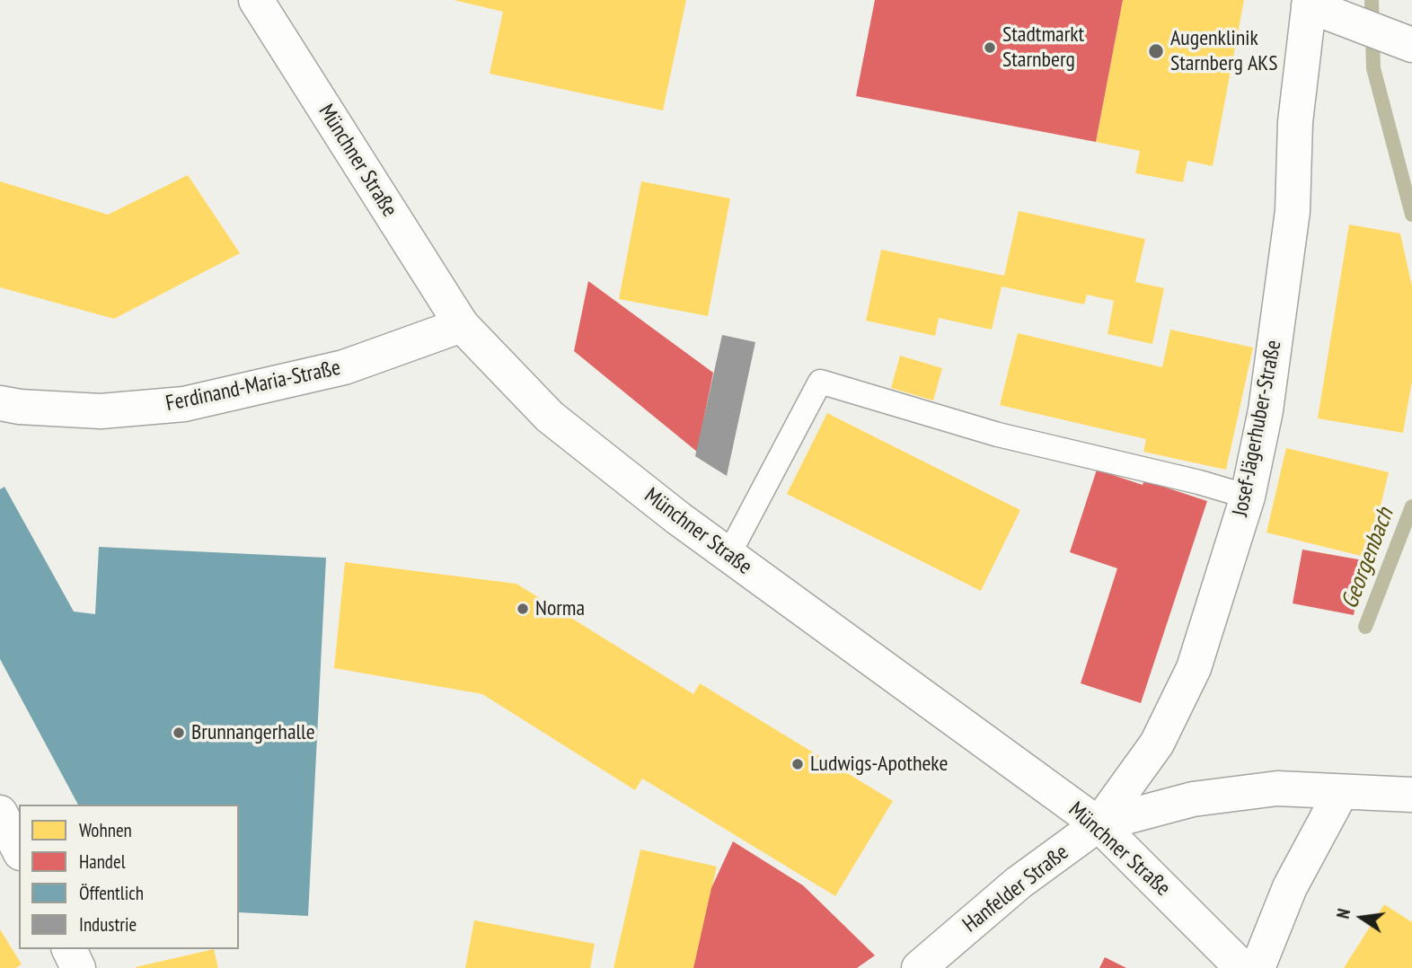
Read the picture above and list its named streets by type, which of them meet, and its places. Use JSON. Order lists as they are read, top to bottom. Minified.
{"streets":{"street":["Münchner Straße","Ferdinand-Maria-Straße","Josef-Jägerhuber-Straße","Hanfelder Straße"]},"crossings":[["Münchner Straße","Ferdinand-Maria-Straße"],["Münchner Straße","Josef-Jägerhuber-Straße"],["Münchner Straße","Hanfelder Straße"],["Josef-Jägerhuber-Straße","Hanfelder Straße"]],"water":["Georgenbach"],"places":["Stadtmarkt Starnberg","Augenklinik Starnberg AKS","Norma","Brunnangerhalle","Ludwigs-Apotheke"],"legend":["Wohnen","Handel","Öffentlich","Industrie"],"north":"left"}
